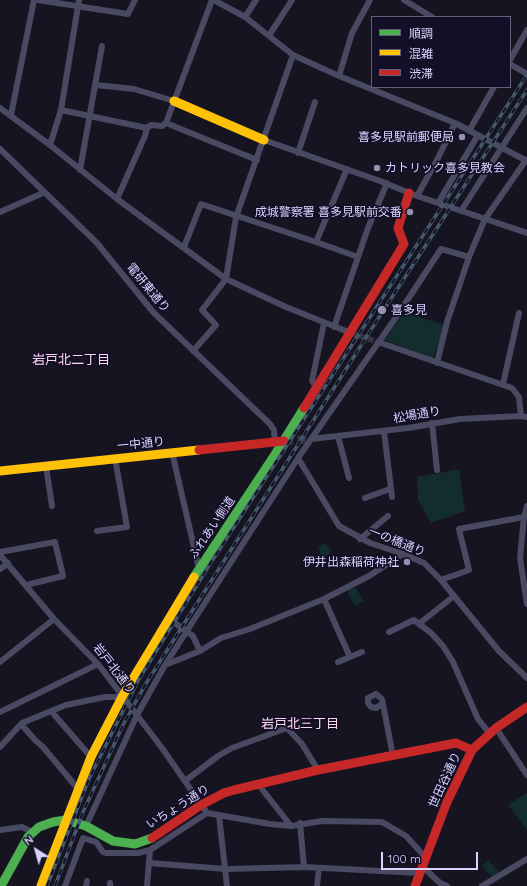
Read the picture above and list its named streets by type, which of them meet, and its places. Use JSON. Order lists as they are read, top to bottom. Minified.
{"streets":{"street":["電研東通り","松場通り","一中通り","ふれあい側道","一の橋通り","岩戸北通り","世田谷通り","いちょう通り"]},"crossings":[["電研東通り","一中通り"],["電研東通り","ふれあい側道"],["一中通り","ふれあい側道"],["ふれあい側道","岩戸北通り"],["ふれあい側道","いちょう通り"],["岩戸北通り","いちょう通り"],["世田谷通り","いちょう通り"]],"districts":["岩戸北二丁目","岩戸北三丁目"],"places":["喜多見駅前郵便局","カトリック喜多見教会","成城警察署 喜多見駅前交番","喜多見","伊井出森稲荷神社"],"legend":["順調","混雑","渋滞"],"scale_bar":"100 m","north":"top left"}
